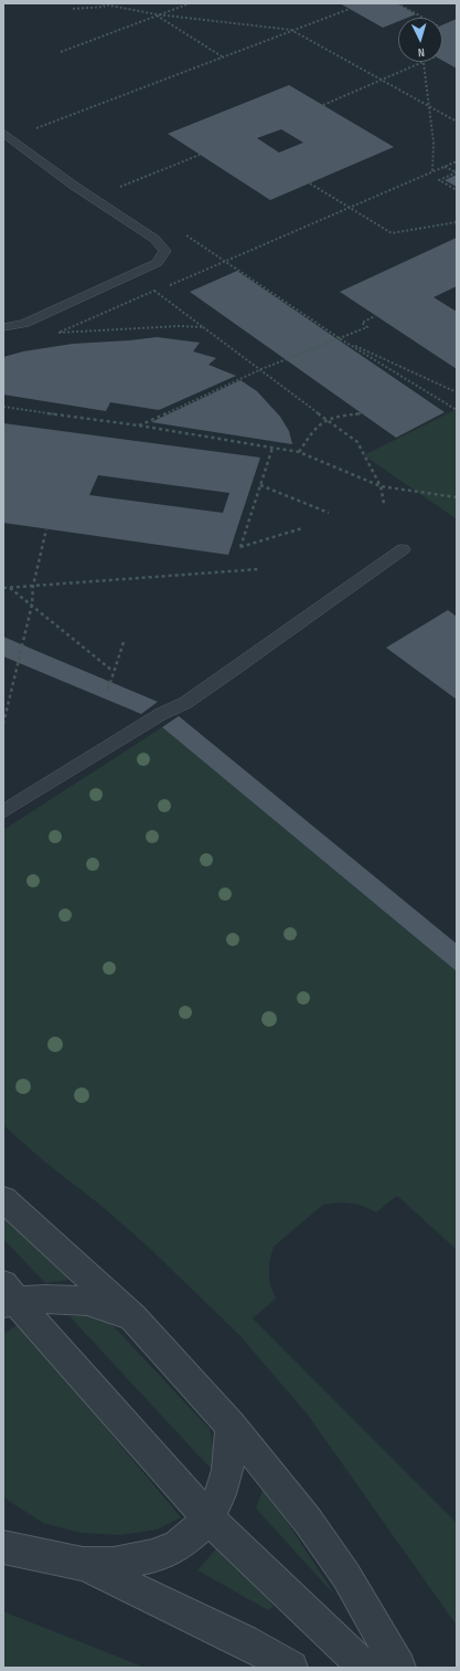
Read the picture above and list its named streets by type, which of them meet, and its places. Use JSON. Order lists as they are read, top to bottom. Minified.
{"north":"bottom"}
